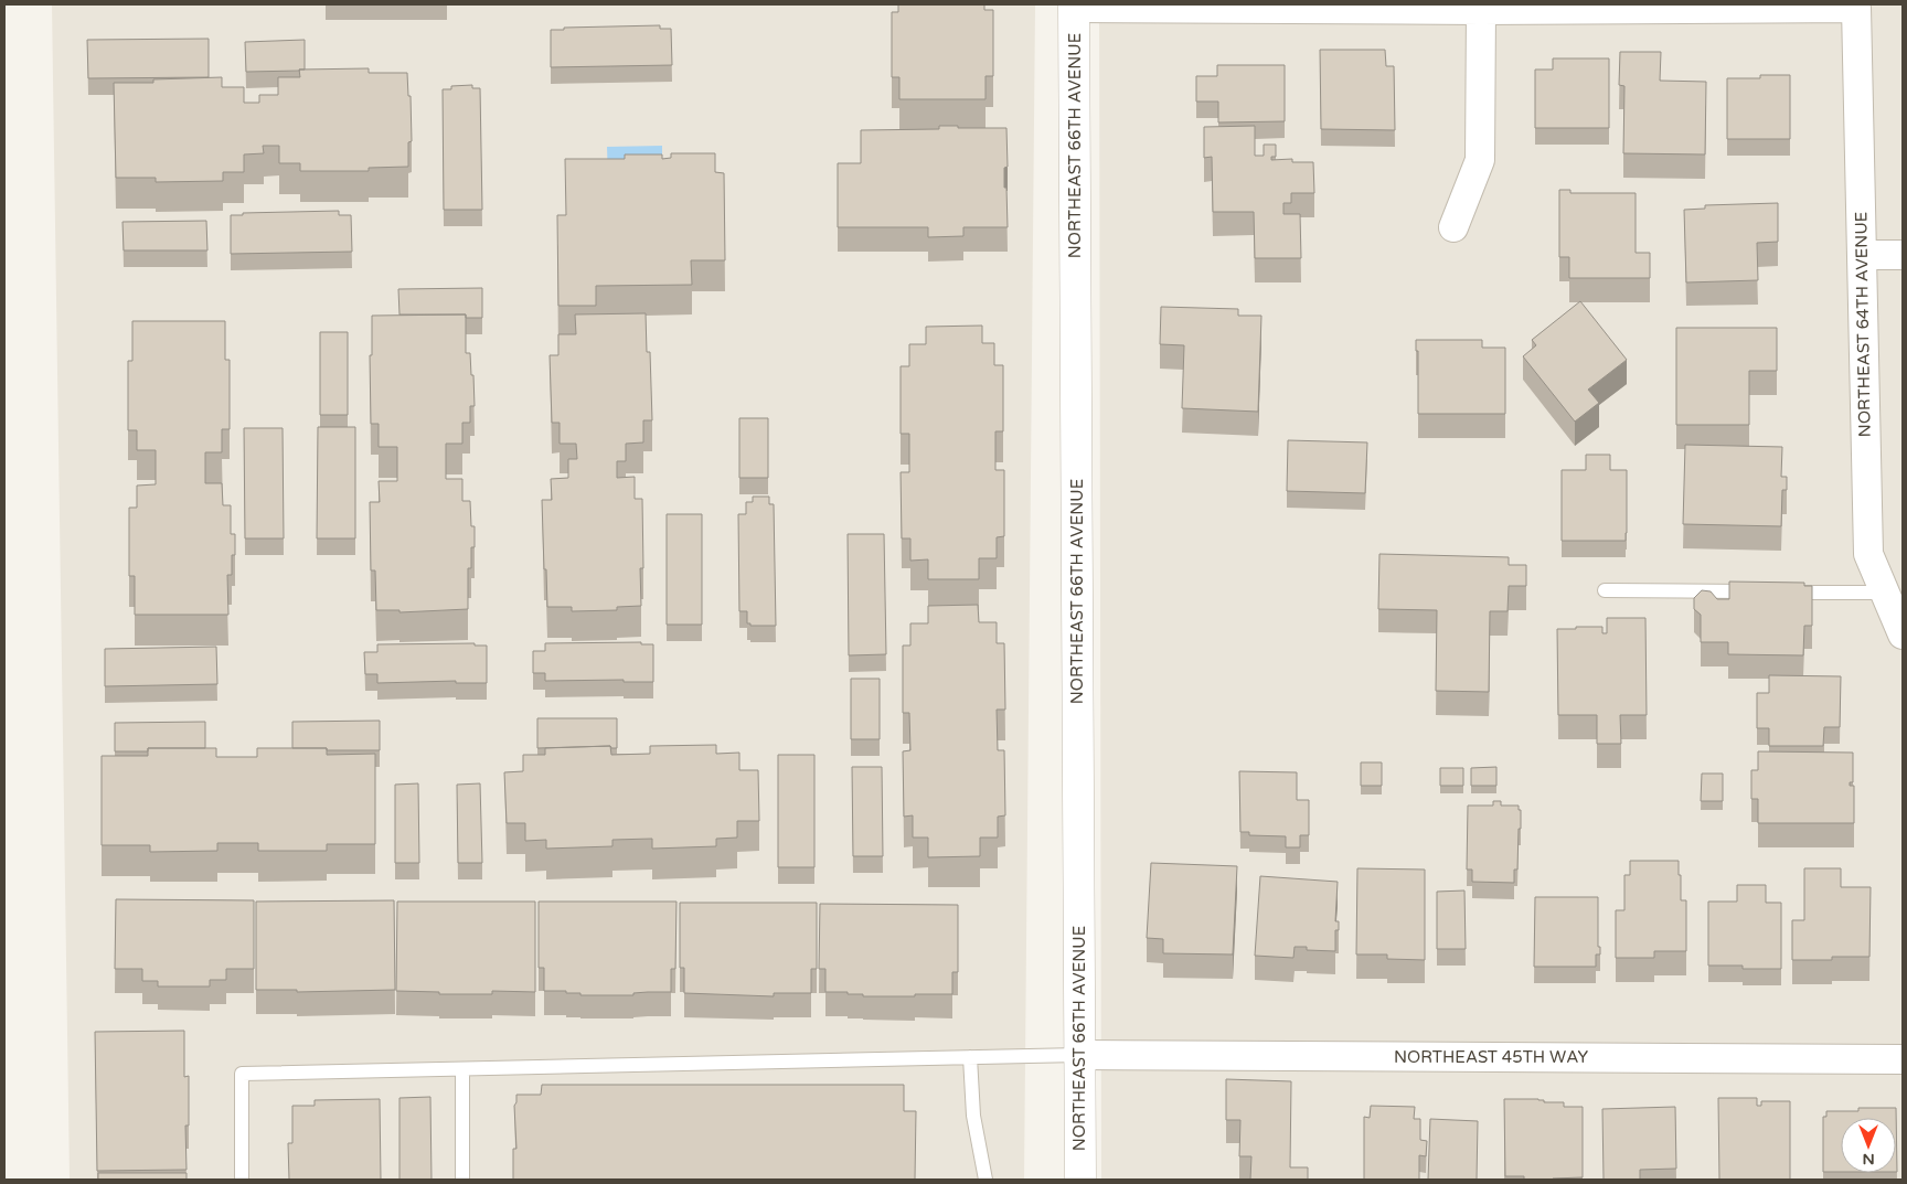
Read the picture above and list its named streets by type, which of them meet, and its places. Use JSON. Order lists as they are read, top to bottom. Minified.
{"streets":{"street":["NORTHEAST 66TH AVENUE","NORTHEAST 64TH AVENUE","NORTHEAST 45TH WAY"]},"crossings":[["NORTHEAST 66TH AVENUE","NORTHEAST 45TH WAY"]],"north":"bottom"}
